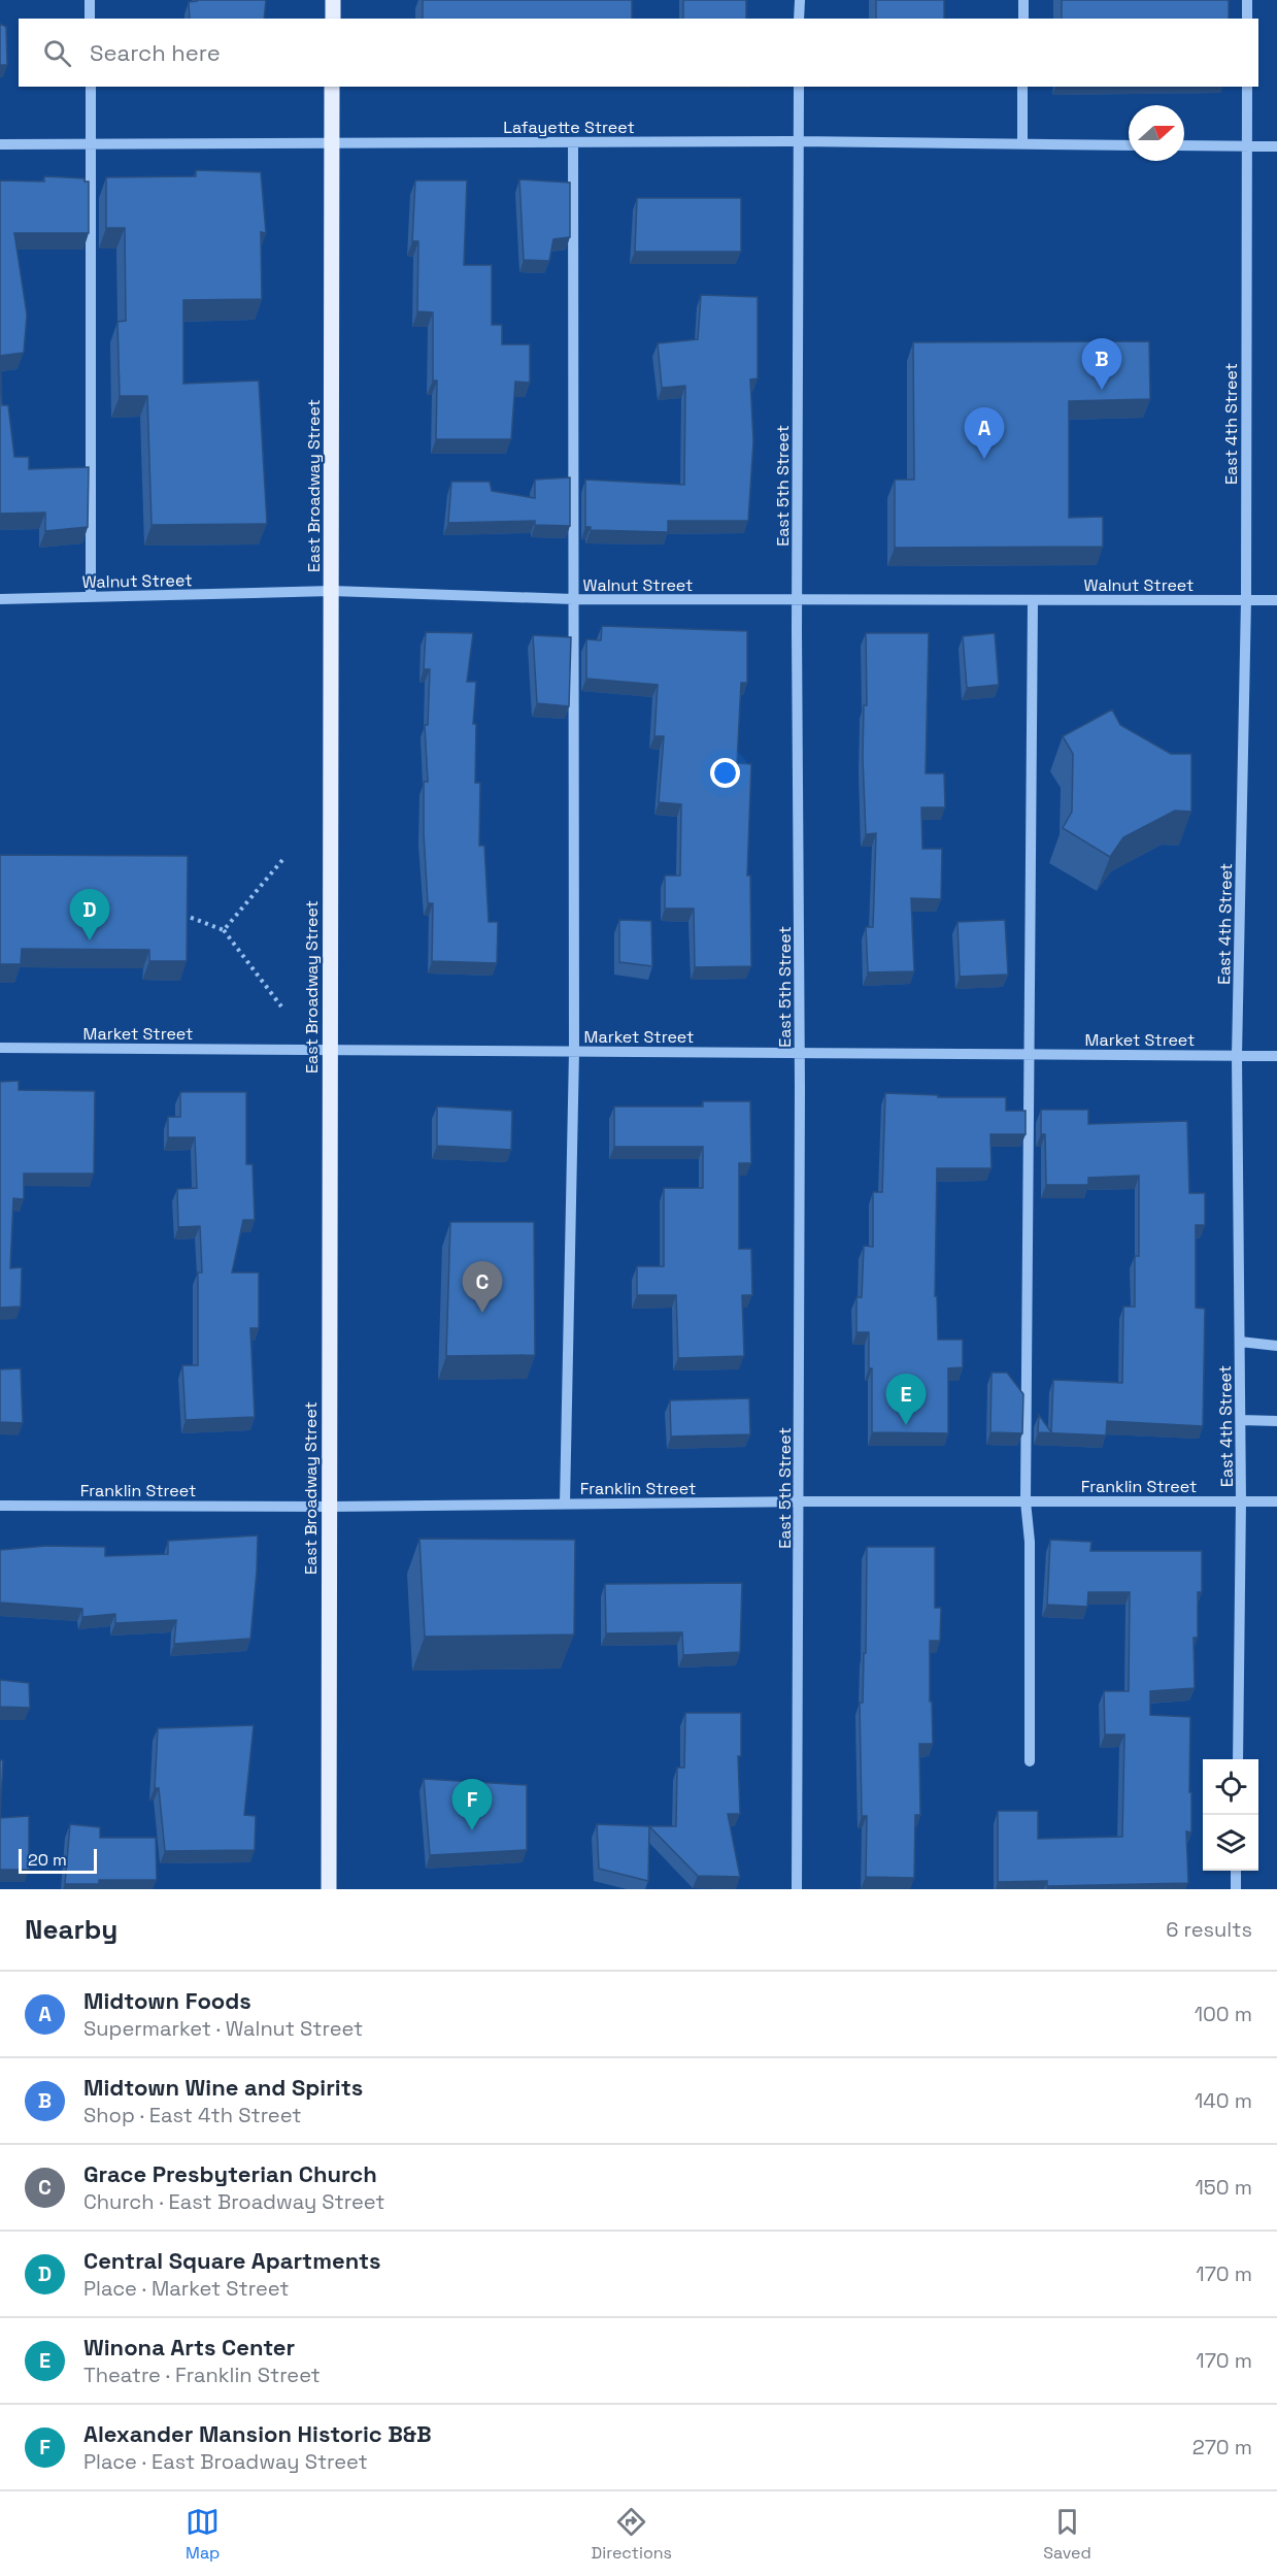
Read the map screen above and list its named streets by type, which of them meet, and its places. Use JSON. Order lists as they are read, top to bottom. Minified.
{"streets":{"main road":["East Broadway Street"],"street":["Lafayette Street","East 4th Street","East 5th Street","Walnut Street","Market Street","Franklin Street"]},"crossings":[["Lafayette Street","East Broadway Street"],["Lafayette Street","East 5th Street"],["East 4th Street","Walnut Street"],["East 4th Street","Market Street"],["East 4th Street","Franklin Street"],["East Broadway Street","Walnut Street"],["East Broadway Street","Market Street"],["East Broadway Street","Franklin Street"],["East 5th Street","Walnut Street"],["East 5th Street","Market Street"],["East 5th Street","Franklin Street"]],"scale_bar":"20 m","north":"right","page":{"search":"Search here","pins":["B","A","D","C","E","F"],"scale":"20 m","heading":["Nearby","6 results"],"list":[{"mark":"A","name":"Midtown Foods","note":"Supermarket · Walnut Street","value":"100 m"},{"mark":"B","name":"Midtown Wine and Spirits","note":"Shop · East 4th Street","value":"140 m"},{"mark":"C","name":"Grace Presbyterian Church","note":"Church · East Broadway Street","value":"150 m"},{"mark":"D","name":"Central Square Apartments","note":"Place · Market Street","value":"170 m"},{"mark":"E","name":"Winona Arts Center","note":"Theatre · Franklin Street","value":"170 m"},{"mark":"F","name":"Alexander Mansion Historic B&B","note":"Place · East Broadway Street","value":"270 m"}],"nav":["Map","Directions","Saved"]}}
